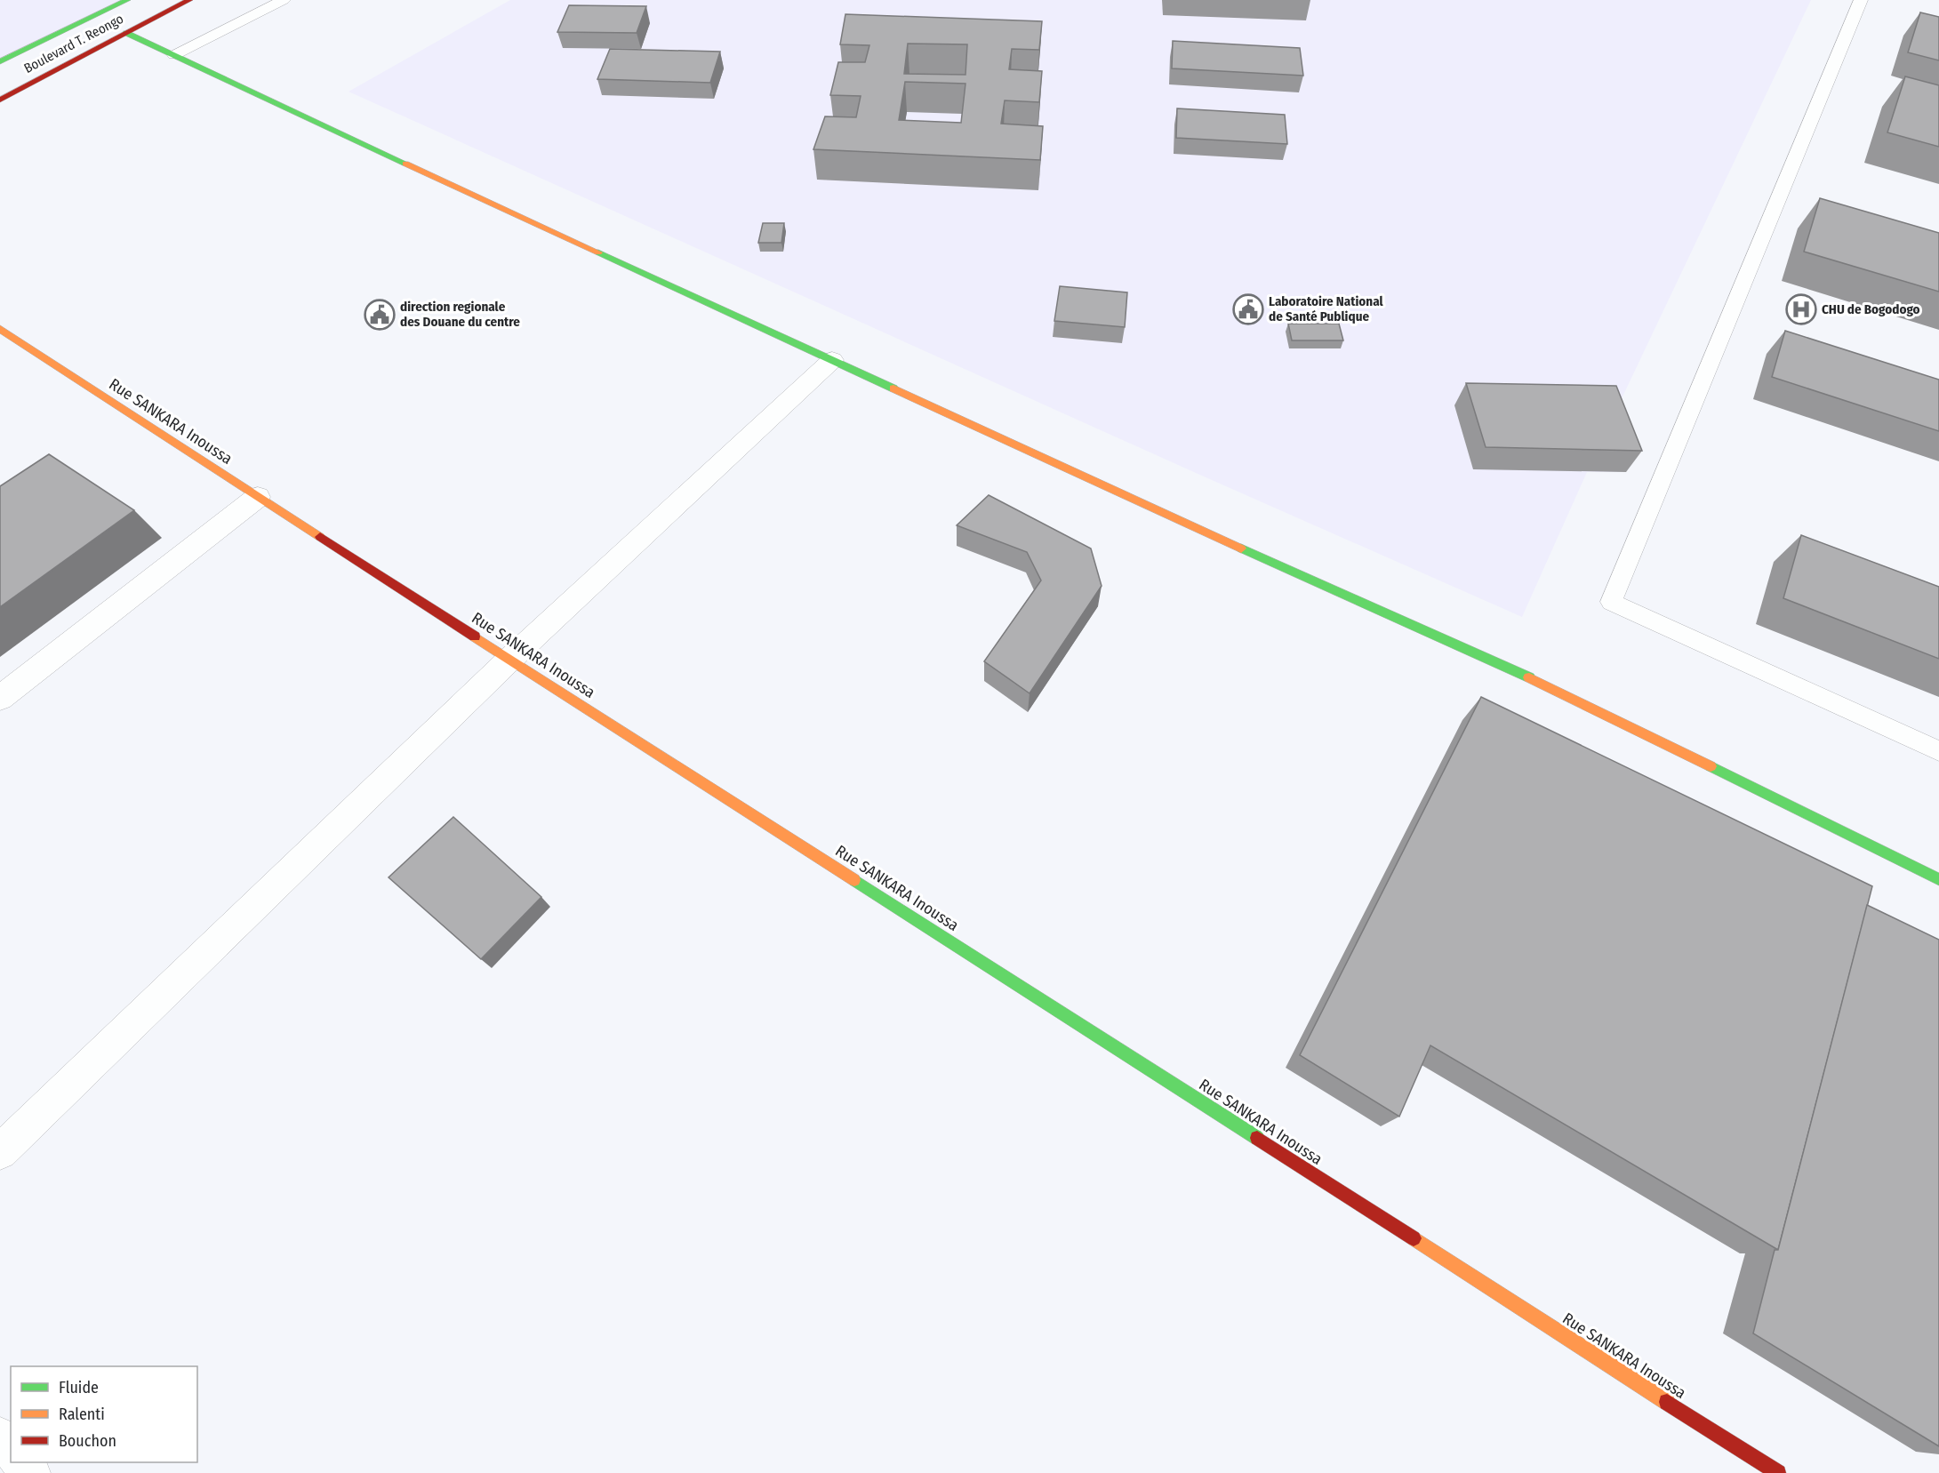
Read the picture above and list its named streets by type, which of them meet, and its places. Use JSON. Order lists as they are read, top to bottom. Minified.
{"streets":{"street":["Boulevard T. Reongo","Rue SANKARA Inoussa"]},"places":{"public building":["Laboratoire National de Santé Publique","direction regionale des Douane du centre"],"hospital":["CHU de Bogodogo"]},"legend":["Fluide","Ralenti","Bouchon"]}
